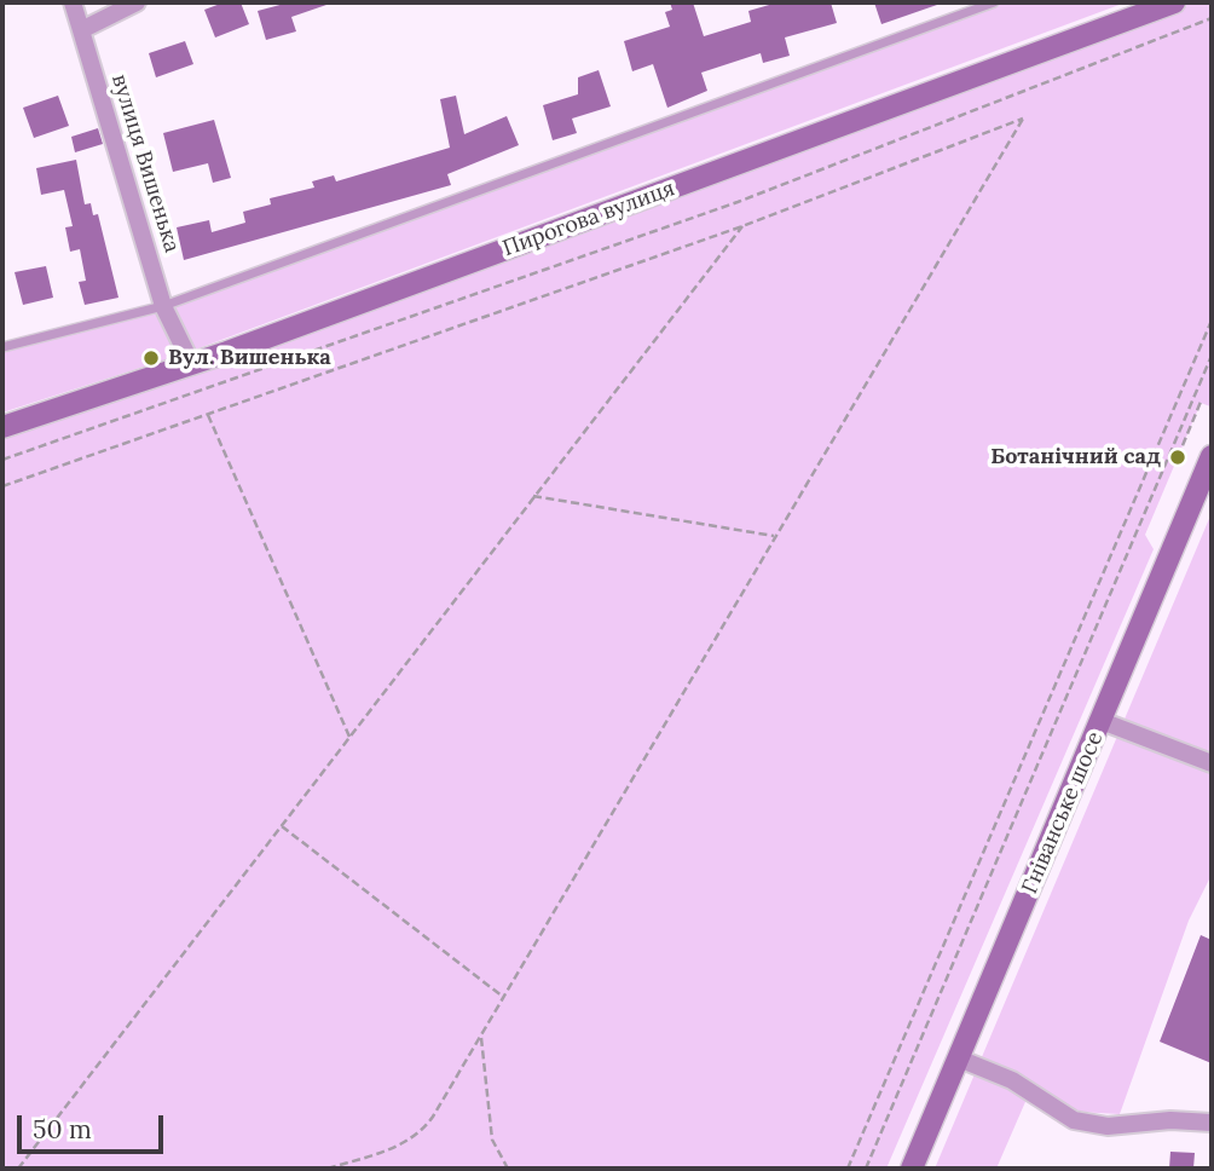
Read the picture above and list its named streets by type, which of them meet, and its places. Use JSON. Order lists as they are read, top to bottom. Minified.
{"streets":{"main road":["Пирогова вулиця","Гніванське шосе"],"street":["вулиця Вишенька"]},"crossings":[["вулиця Вишенька","Пирогова вулиця"]],"places":["Вул. Вишенька","Ботанічний сад"],"scale_bar":"50 m"}
